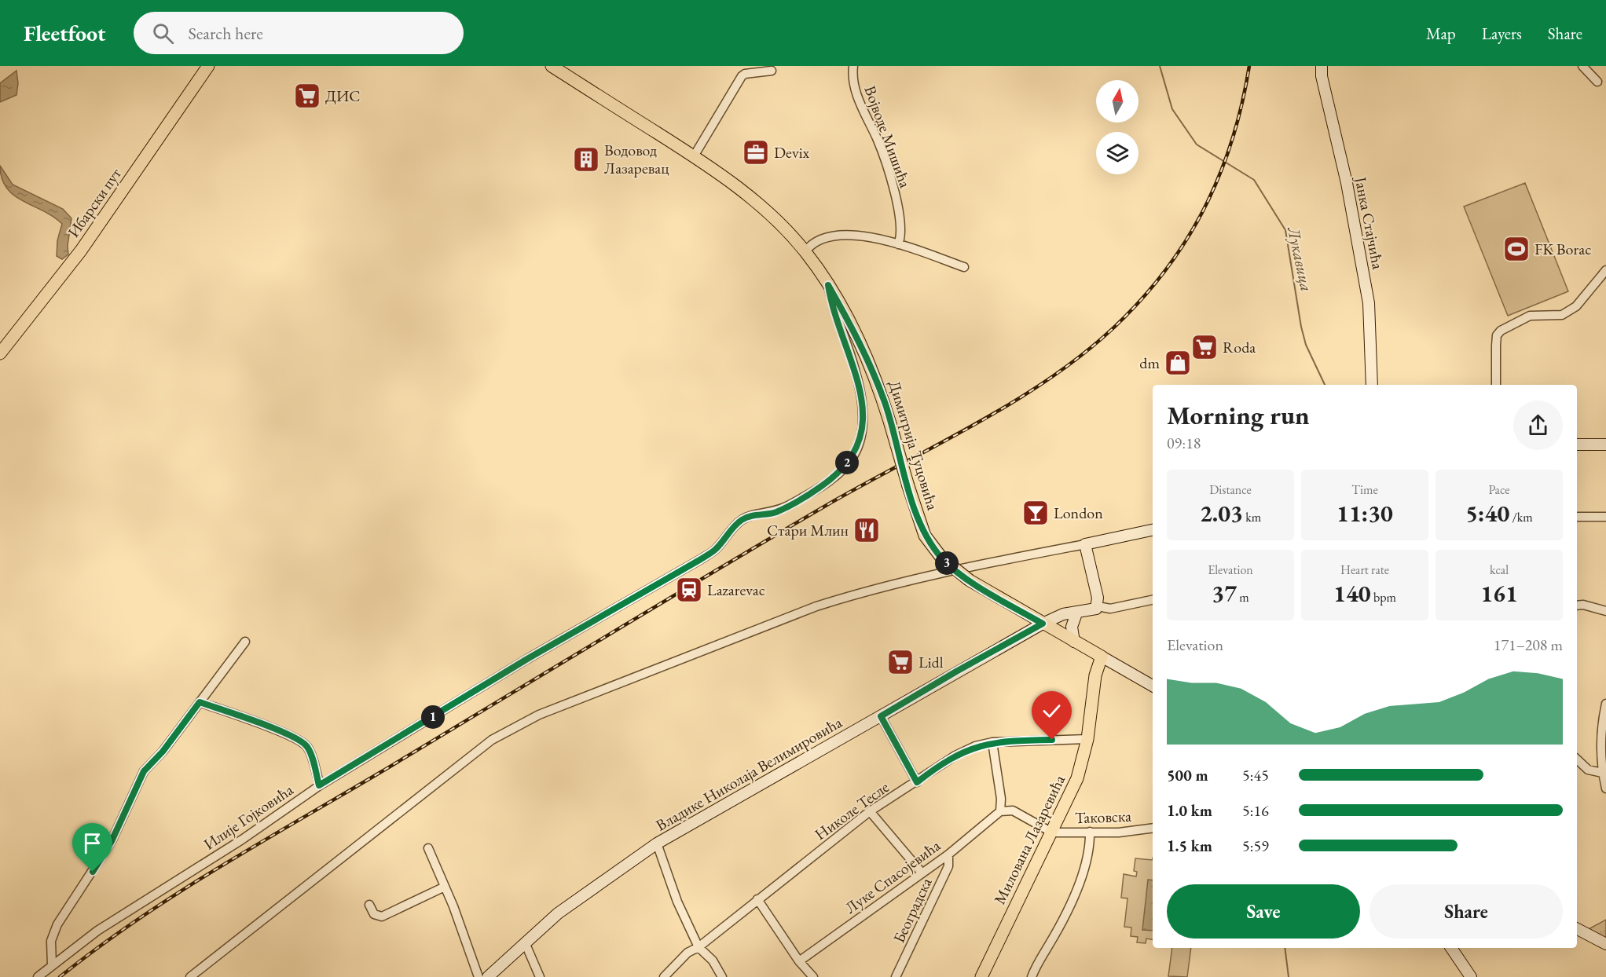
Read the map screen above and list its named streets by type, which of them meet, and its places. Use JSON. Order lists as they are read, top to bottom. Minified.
{"streets":{"main road":["Ибарски пут","Димитрија Туцовића","Милована Лазаревића"],"street":["Војводе Мишића","Јанка Стајчића","Владике Николаја Велимировића","Николе Тесле","Илије Гојковића","Таковска","Луке Спасојевића","Београдска"]},"crossings":[["Димитрија Туцовића","Владике Николаја Велимировића"],["Димитрија Туцовића","Илије Гојковића"],["Димитрија Туцовића","Милована Лазаревића"],["Николе Тесле","Милована Лазаревића"],["Таковска","Милована Лазаревића"],["Луке Спасојевића","Београдска"]],"water":["Лукавица"],"places":{"supermarket":["ДИС","Roda","Lidl"],"office":["Devix"],"building":["Водовод Лазаревац"],"sports":["FK Borac"],"shop":["dm"],"bar":["London"],"restaurant":["Стари Млин"],"station":["Lazarevac"]},"north":"top","page":{"header":"Fleetfoot","search":"Search here","nav":["Map","Layers","Share"],"heading":["Morning run","09:18"],"pins":["2","3","1"],"stats":[["Distance","2.03 km"],["Time","11:30"],["Pace","5:40 /km"],["Elevation","37 m"],["Heart rate","140 bpm"],["kcal","161"]],"chart":["Elevation","171–208 m"],"list":[{"name":"500 m","note":"5:45"},{"name":"1.0 km","note":"5:16"},{"name":"1.5 km","note":"5:59"}],"buttons":["Save","Share"]}}
